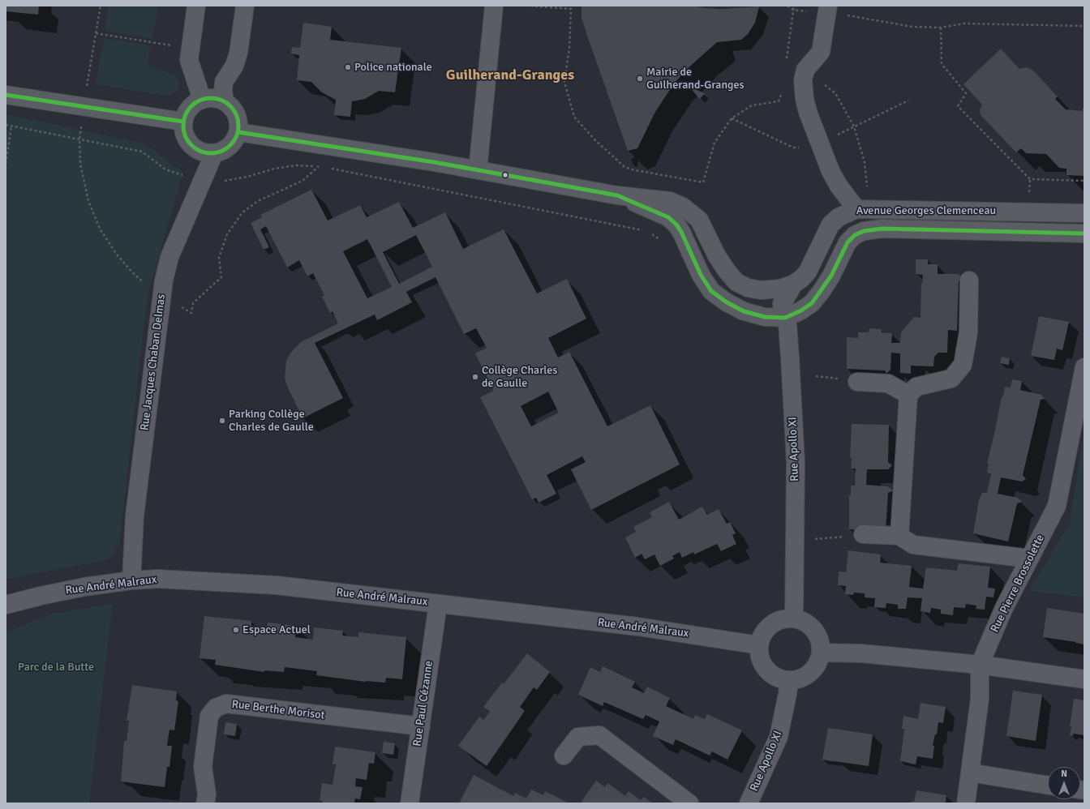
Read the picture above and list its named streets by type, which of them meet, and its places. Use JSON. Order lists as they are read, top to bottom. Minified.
{"streets":{"street":["Avenue Georges Clemenceau","Rue Jacques Chaban Delmas","Rue Apollo XI","Rue Pierre Brossolette","Rue André Malraux","Rue Paul Cézanne","Rue Berthe Morisot"]},"crossings":[["Avenue Georges Clemenceau","Rue Jacques Chaban Delmas"],["Avenue Georges Clemenceau","Rue Apollo XI"],["Rue Jacques Chaban Delmas","Rue André Malraux"],["Rue Apollo XI","Rue André Malraux"],["Rue André Malraux","Rue Paul Cézanne"],["Rue Paul Cézanne","Rue Berthe Morisot"]],"districts":["Guilherand-Granges"],"parks":["Parc de la Butte"],"places":["Police nationale","Mairie de Guilherand-Granges","Collège Charles de Gaulle","Parking Collège Charles de Gaulle","Espace Actuel"],"north":"top"}
